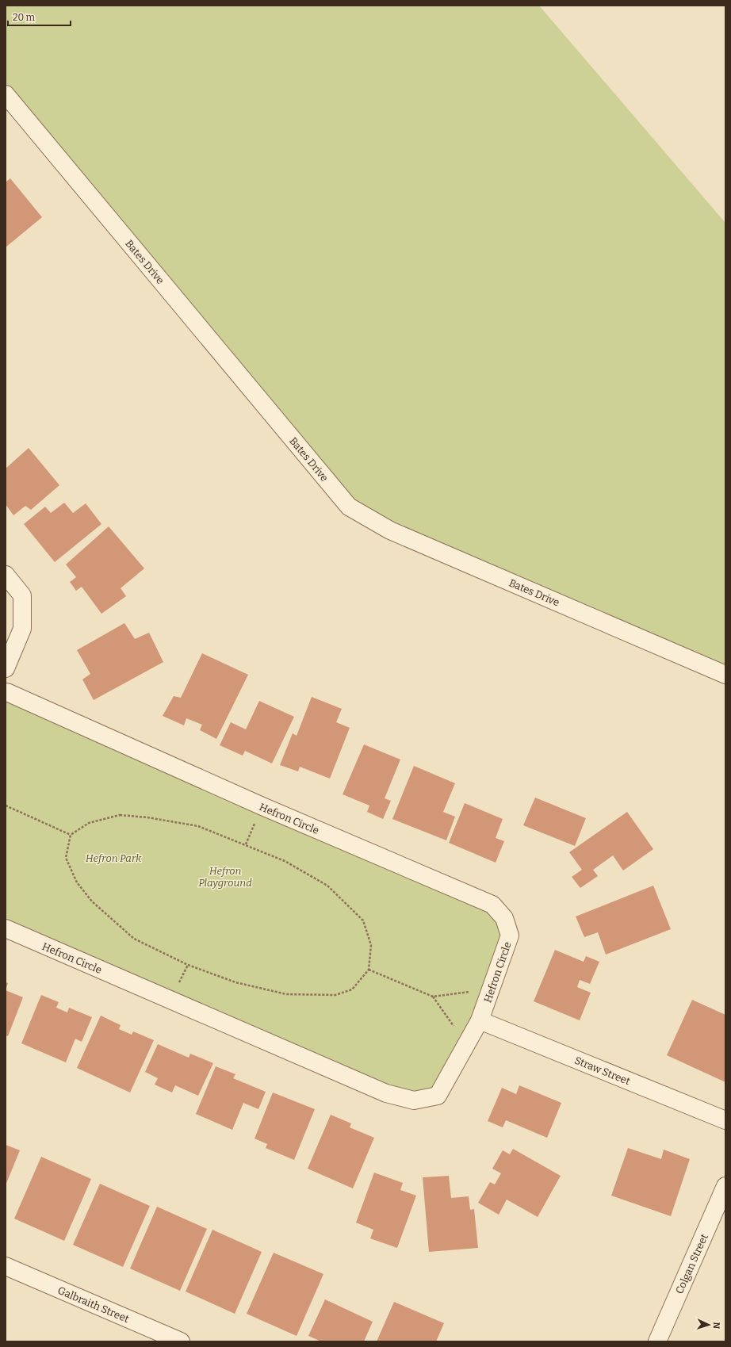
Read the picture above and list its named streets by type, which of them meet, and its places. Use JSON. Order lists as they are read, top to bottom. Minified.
{"streets":{"street":["Bates Drive","Hefron Circle","Straw Street","Colgan Street","Galbraith Street"]},"crossings":[["Hefron Circle","Straw Street"]],"parks":["Hefron Park","Hefron Playground"],"scale_bar":"20 m","north":"right"}
